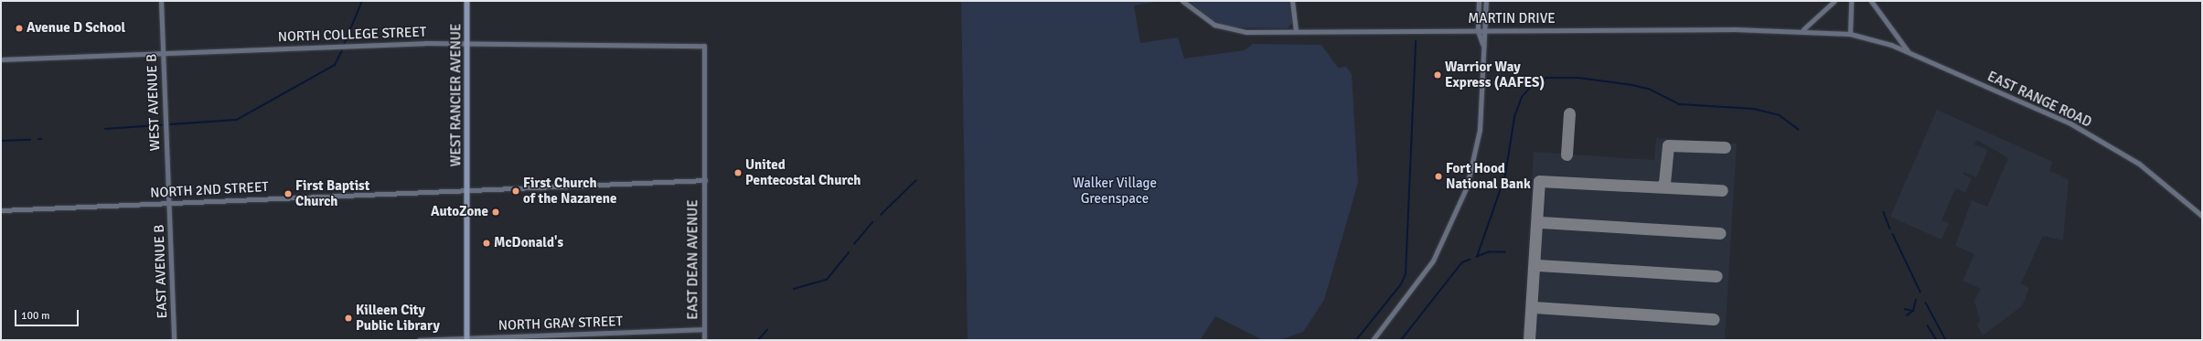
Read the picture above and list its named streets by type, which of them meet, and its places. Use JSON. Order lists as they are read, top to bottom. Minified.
{"streets":{"main road":["WEST RANCIER AVENUE"],"street":["MARTIN DRIVE","NORTH COLLEGE STREET","EAST RANGE ROAD","WEST AVENUE B","NORTH 2ND STREET","EAST DEAN AVENUE","EAST AVENUE B","NORTH GRAY STREET"]},"crossings":[["MARTIN DRIVE","EAST RANGE ROAD"],["NORTH COLLEGE STREET","WEST RANCIER AVENUE"],["NORTH COLLEGE STREET","WEST AVENUE B"],["NORTH COLLEGE STREET","EAST DEAN AVENUE"],["WEST RANCIER AVENUE","NORTH 2ND STREET"],["WEST RANCIER AVENUE","NORTH GRAY STREET"],["WEST AVENUE B","NORTH 2ND STREET"],["WEST AVENUE B","EAST AVENUE B"],["NORTH 2ND STREET","EAST DEAN AVENUE"],["NORTH 2ND STREET","EAST AVENUE B"],["EAST DEAN AVENUE","NORTH GRAY STREET"]],"parks":["Walker Village Greenspace"],"places":["Avenue D School","Warrior Way Express (AAFES)","United Pentecostal Church","Fort Hood National Bank","First Church of the Nazarene","First Baptist Church","AutoZone","McDonald's","Killeen City Public Library"],"scale_bar":"100 m"}
